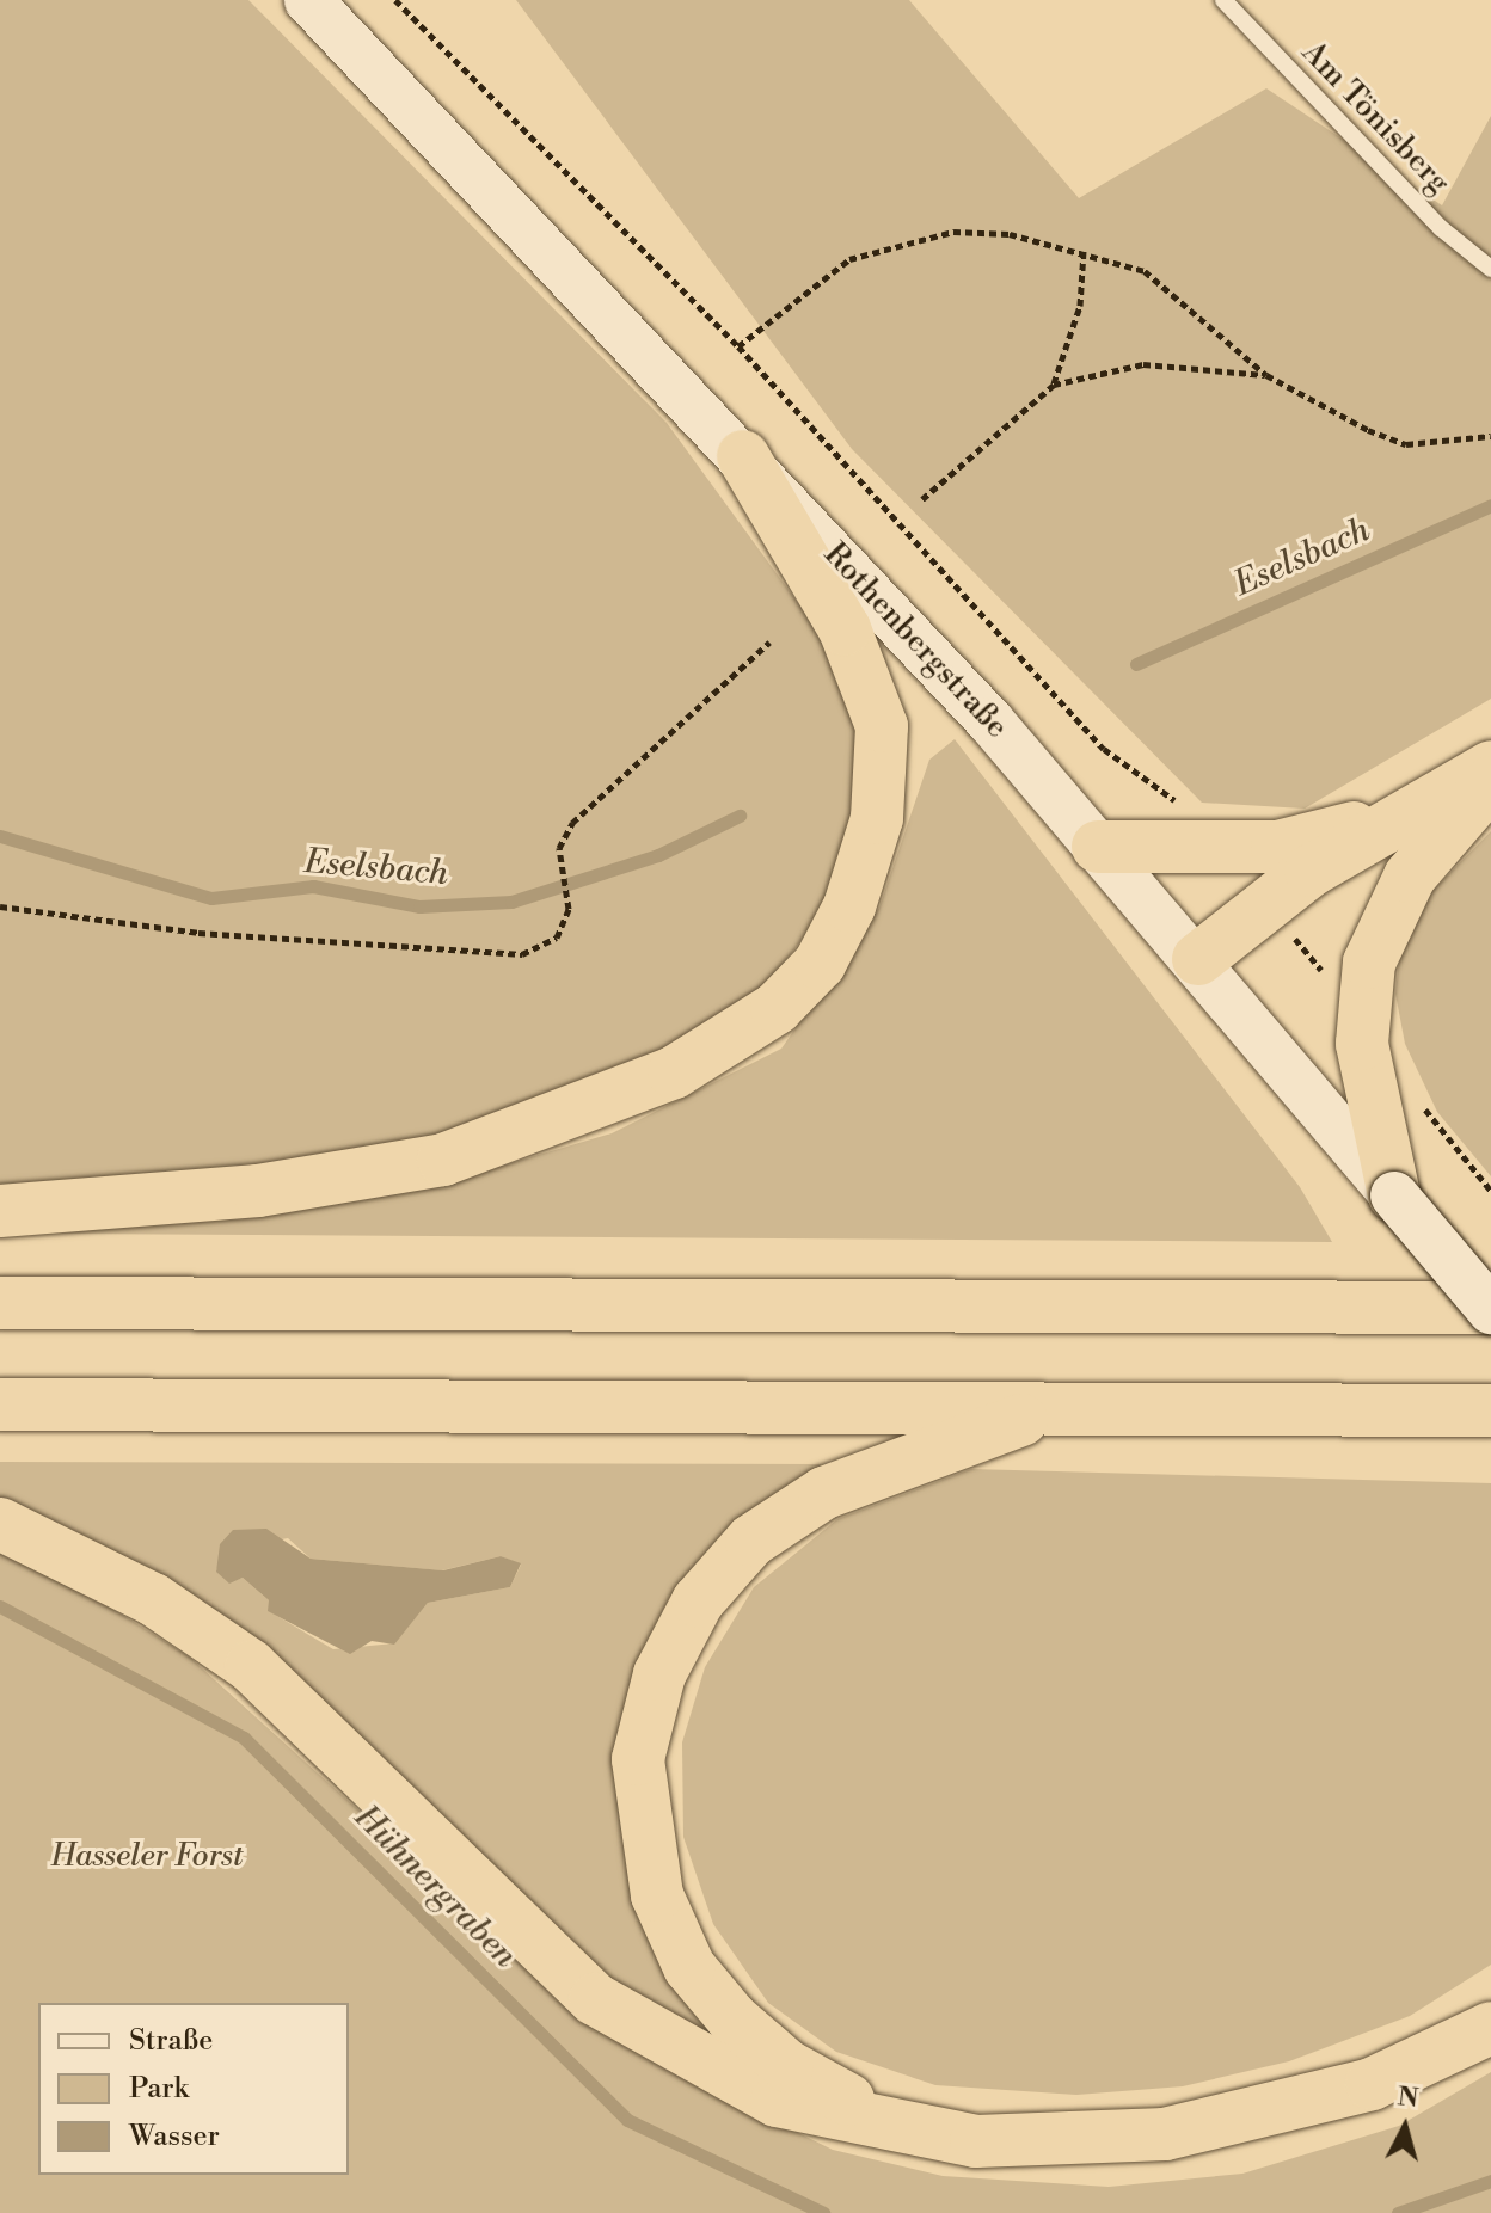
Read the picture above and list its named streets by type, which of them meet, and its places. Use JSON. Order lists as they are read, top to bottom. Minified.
{"streets":{"main road":["Rothenbergstraße"],"lane":["Am Tönisberg"]},"water":["Eselsbach","Hühnergraben"],"parks":["Hasseler Forst"],"legend":["Straße","Park","Wasser"],"north":"top"}
